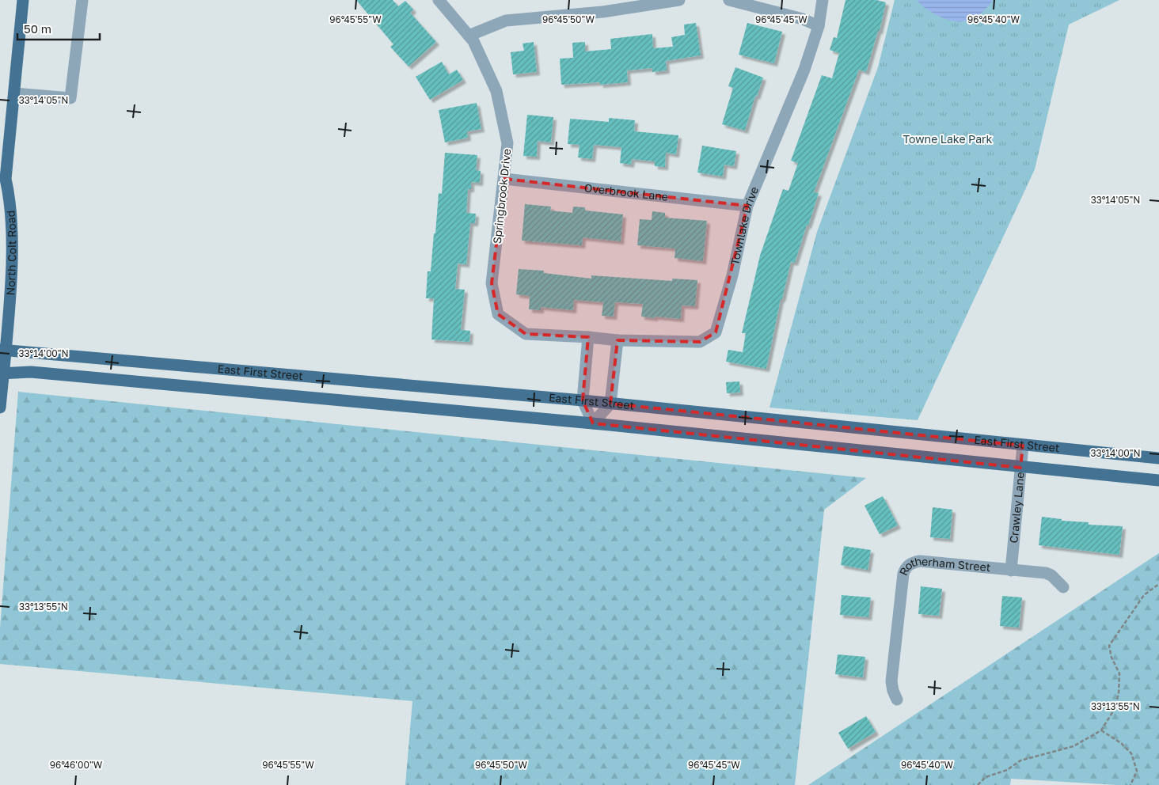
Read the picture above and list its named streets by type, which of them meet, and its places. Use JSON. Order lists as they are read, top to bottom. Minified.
{"streets":{"main road":["North Coit Road","East First Street"],"street":["Overbrook Lane","Springbrook Drive","Townlake Drive","Crawley Lane","Rotherham Street"]},"crossings":[["Overbrook Lane","Springbrook Drive"],["Overbrook Lane","Townlake Drive"],["Springbrook Drive","Townlake Drive"],["North Coit Road","East First Street"],["East First Street","Crawley Lane"],["Crawley Lane","Rotherham Street"]],"parks":["Towne Lake Park"],"scale_bar":"50 m","coordinates":["96°45'55\"W","96°45'50\"W","96°45'45\"W","96°45'40\"W","33°14'05\"N","33°14'00\"N","33°13'55\"N","96°46'00\"W"]}
